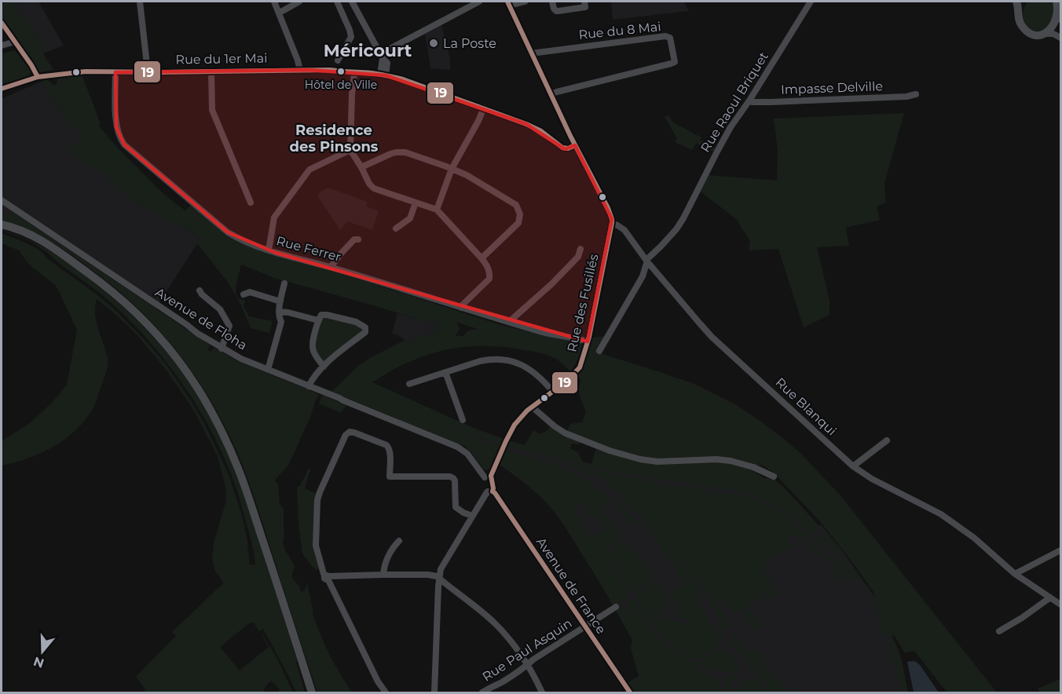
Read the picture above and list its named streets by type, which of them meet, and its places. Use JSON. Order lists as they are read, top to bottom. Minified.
{"streets":{"street":["Rue du 8 Mai","Rue du 1er Mai","Impasse Delville","Rue Raoul Briquet","Rue Ferrer","Rue des Fusillés","Avenue de Floha","Rue Blanqui","Avenue de France","Rue Paul Asquin"]},"crossings":[["Rue du 1er Mai","Rue Ferrer"],["Impasse Delville","Rue Raoul Briquet"],["Rue Raoul Briquet","Rue Blanqui"],["Rue Ferrer","Rue des Fusillés"],["Rue des Fusillés","Avenue de Floha"],["Rue des Fusillés","Rue Blanqui"],["Avenue de France","Rue Paul Asquin"]],"districts":["Méricourt","Residence des Pinsons"],"places":["La Poste","Hôtel de Ville"],"lines":["transit line 19"],"north":"bottom"}
